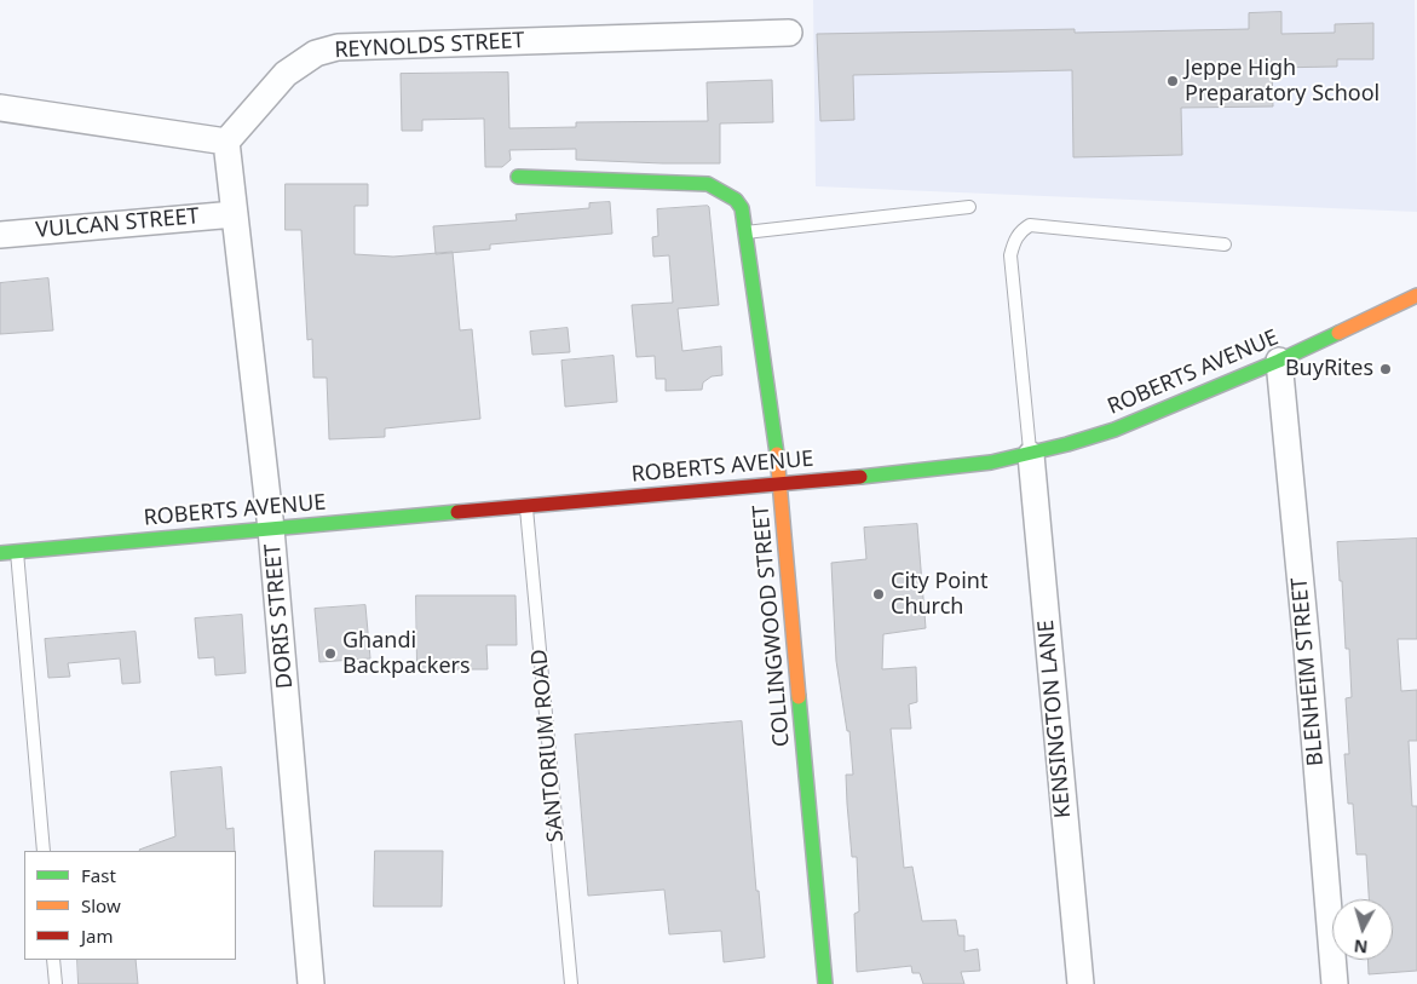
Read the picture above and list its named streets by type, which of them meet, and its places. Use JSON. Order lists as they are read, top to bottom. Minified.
{"streets":{"main road":["ROBERTS AVENUE","COLLINGWOOD STREET"],"street":["REYNOLDS STREET","VULCAN STREET","DORIS STREET","BLENHEIM STREET","KENSINGTON LANE"],"lane":["SANTORIUM ROAD"]},"crossings":[["REYNOLDS STREET","DORIS STREET"],["VULCAN STREET","DORIS STREET"],["ROBERTS AVENUE","DORIS STREET"],["ROBERTS AVENUE","COLLINGWOOD STREET"],["ROBERTS AVENUE","BLENHEIM STREET"],["ROBERTS AVENUE","KENSINGTON LANE"],["ROBERTS AVENUE","SANTORIUM ROAD"]],"places":["Jeppe High Preparatory School","BuyRites","City Point Church","Ghandi Backpackers"],"legend":["Fast","Slow","Jam"],"north":"bottom"}
